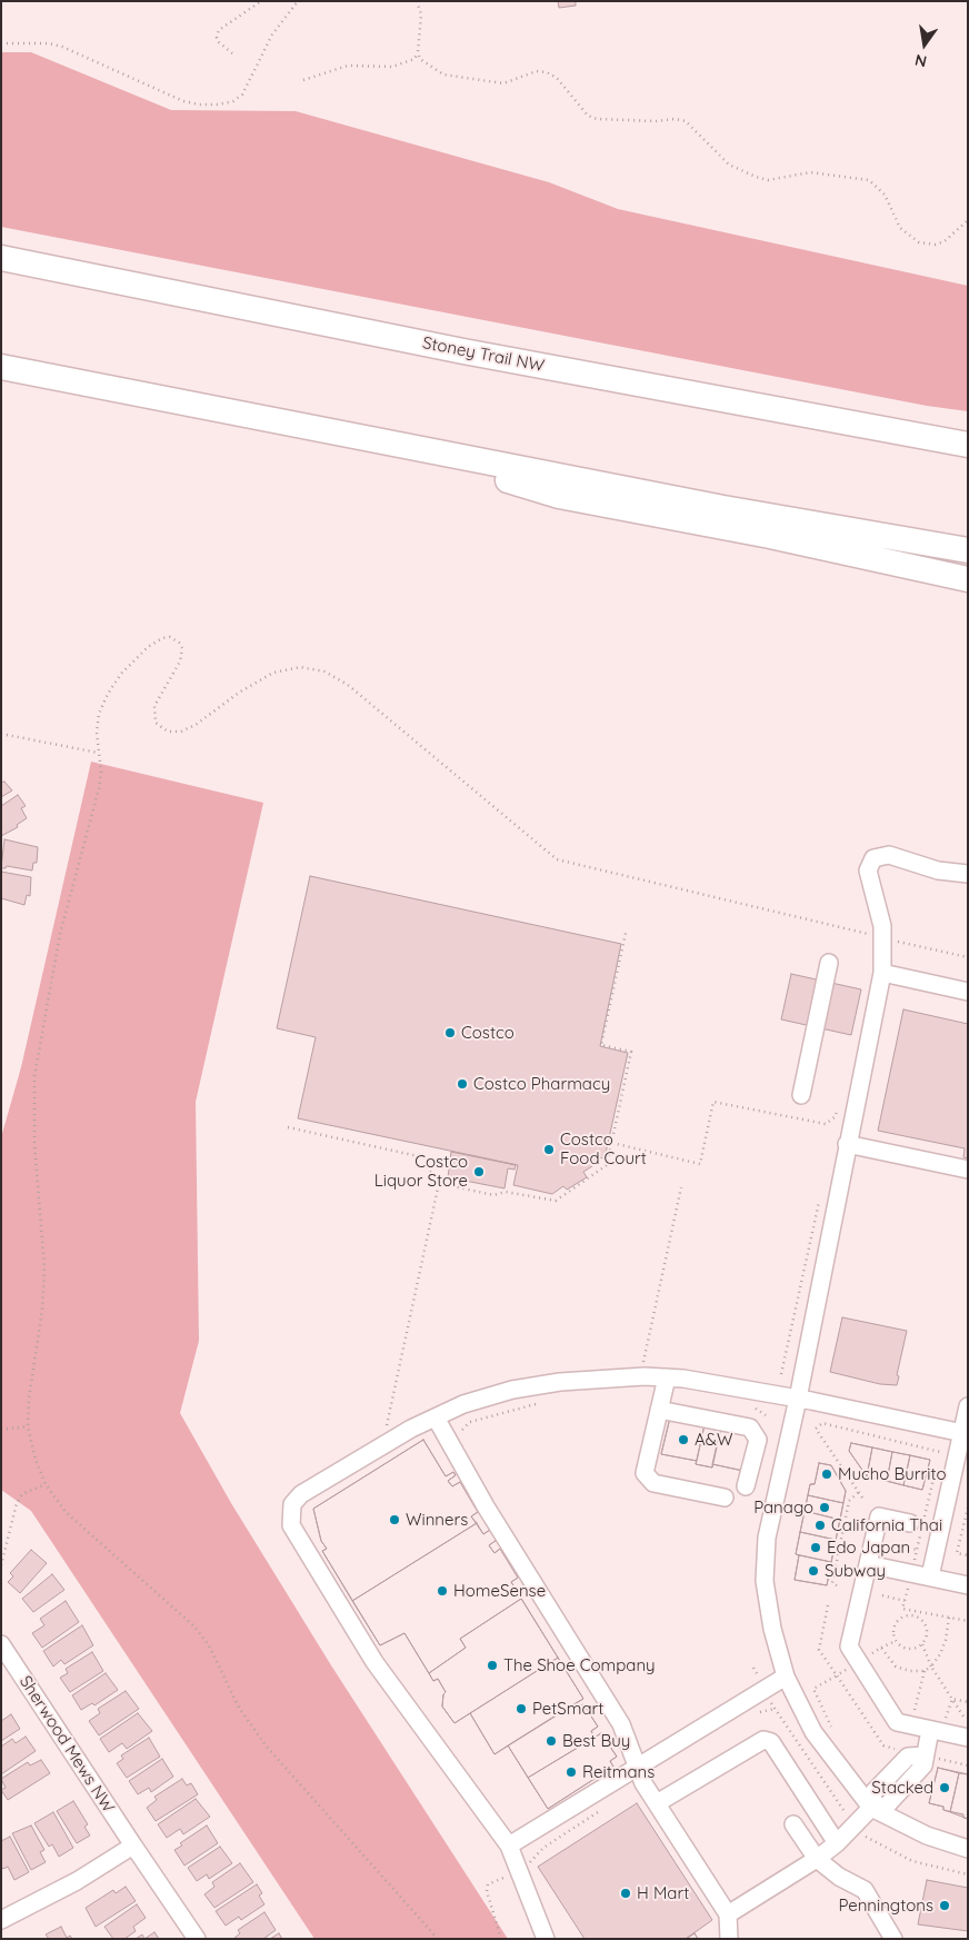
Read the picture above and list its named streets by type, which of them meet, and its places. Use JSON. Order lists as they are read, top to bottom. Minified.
{"streets":{"highway":["Stoney Trail NW"],"street":["Sherwood Mews NW"]},"places":["Costco","Costco Pharmacy","Costco Food Court","Costco Liquor Store","A&W","Mucho Burrito","Panago","Winners","California Thai","Edo Japan","Subway","HomeSense","The Shoe Company","PetSmart","Best Buy","Reitmans","Stacked","H Mart","Penningtons"],"north":"bottom"}
